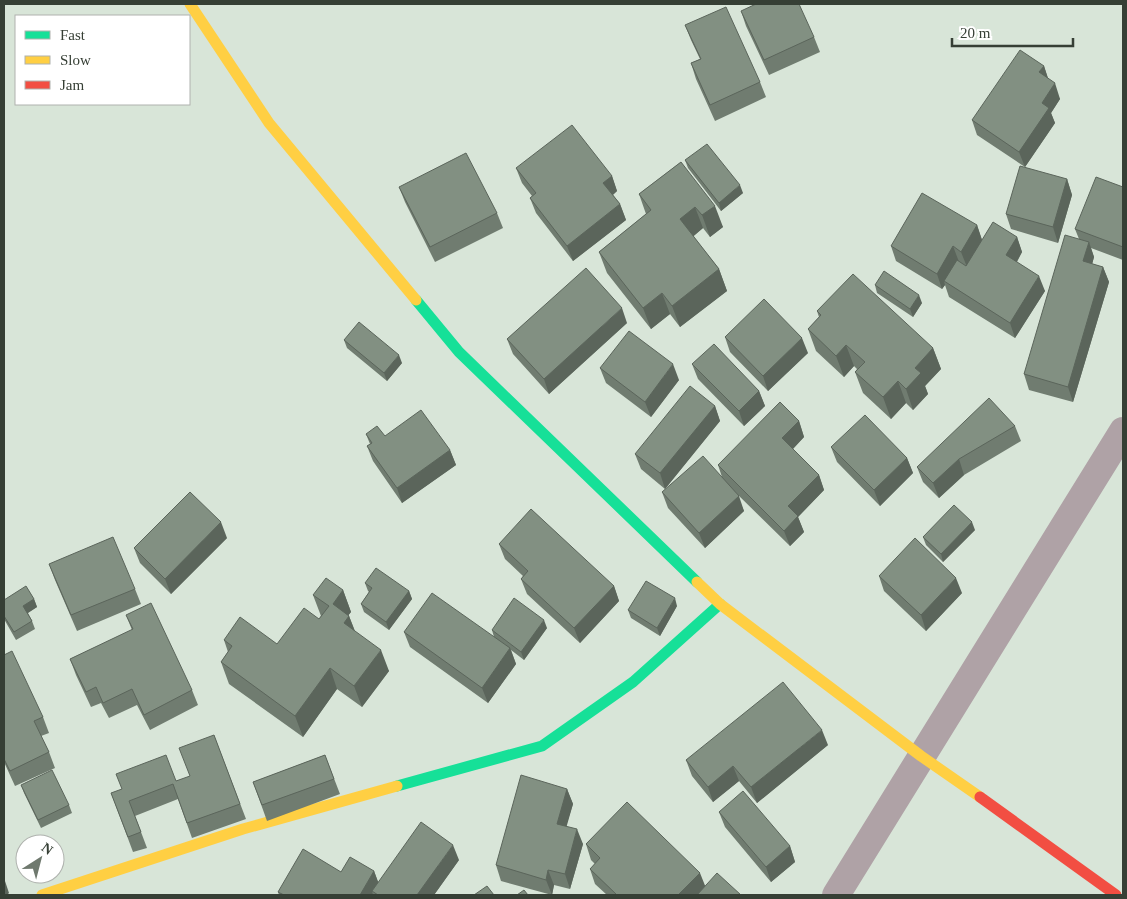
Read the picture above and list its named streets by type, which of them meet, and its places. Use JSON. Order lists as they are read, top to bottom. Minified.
{"legend":["Fast","Slow","Jam"],"scale_bar":"20 m","north":"top right"}
